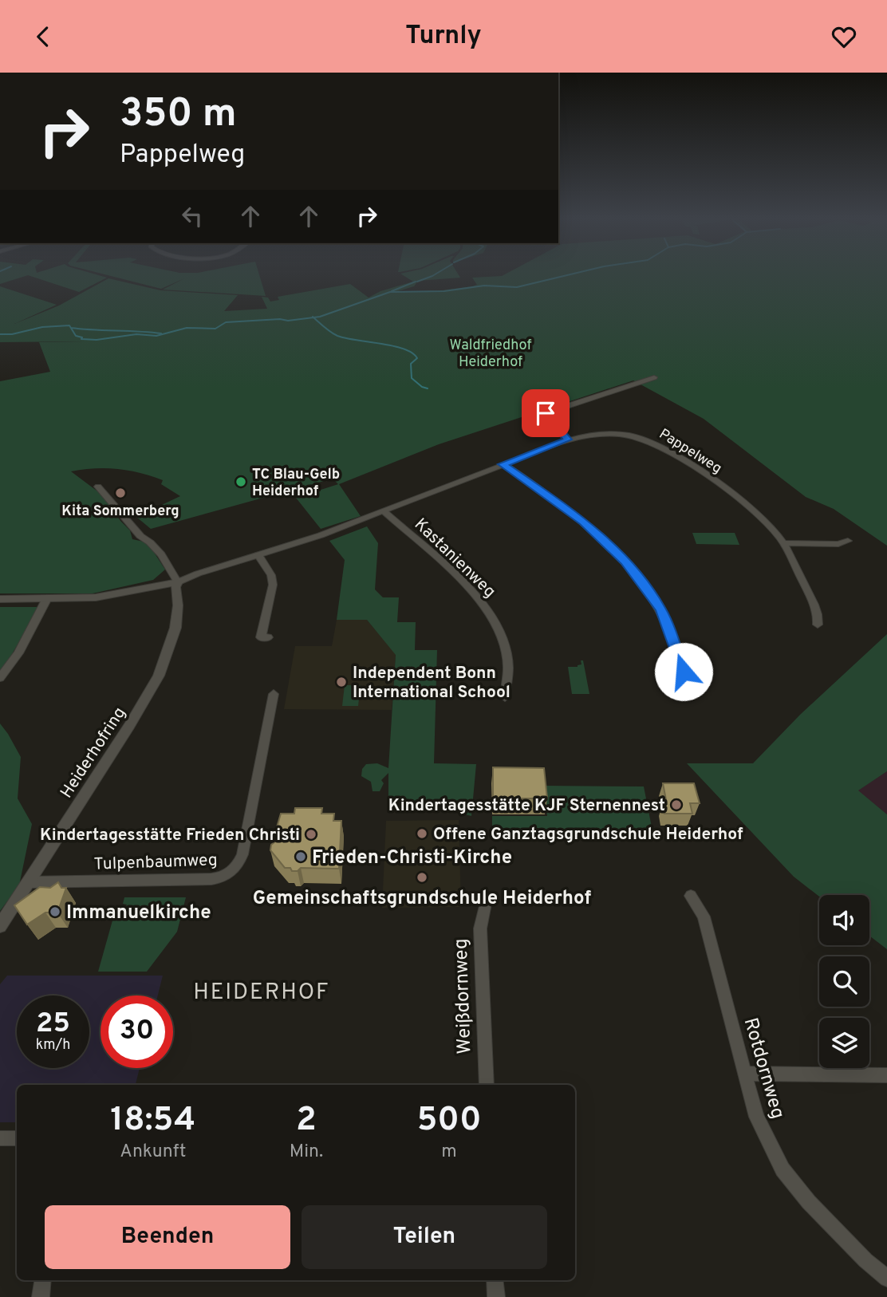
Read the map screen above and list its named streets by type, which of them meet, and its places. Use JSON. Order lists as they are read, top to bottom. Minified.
{"streets":{"street":["Pappelweg","Kastanienweg","Heiderhofring","Tulpenbaumweg","Weißdornweg","Rotdornweg"]},"crossings":[["Pappelweg","Kastanienweg"],["Pappelweg","Heiderhofring"],["Heiderhofring","Tulpenbaumweg"]],"districts":["HEIDERHOF"],"parks":["Waldfriedhof Heiderhof"],"places":["TC Blau-Gelb Heiderhof","Kita Sommerberg","Independent Bonn International School","Kindertagesstätte KJF Sternennest","Offene Ganztagsgrundschule Heiderhof","Kindertagesstätte Frieden Christi","Frieden-Christi-Kirche","Gemeinschaftsgrundschule Heiderhof","Immanuelkirche"],"page":{"header":"Turnly","turn":["350 m","Pappelweg"],"speed":"25 km/h","limit":"30","eta":["18:54","Ankunft","2","Min.","500","m"],"buttons":["Beenden","Teilen"]}}
